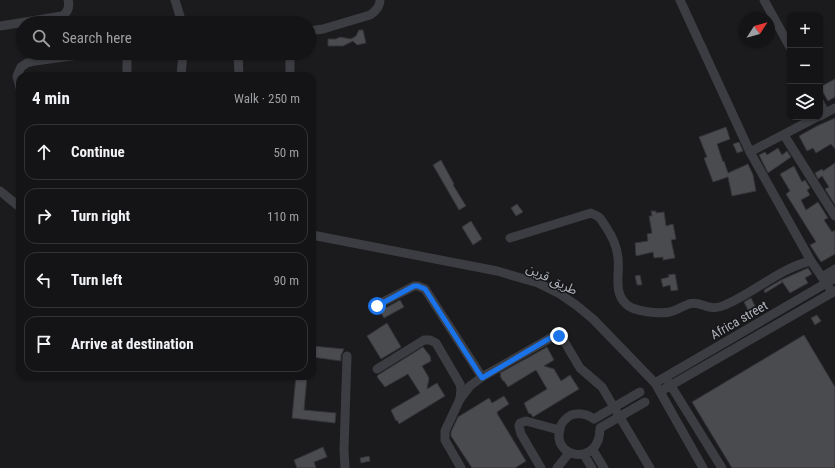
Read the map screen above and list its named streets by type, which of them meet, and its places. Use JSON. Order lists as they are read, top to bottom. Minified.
{"streets":{"street":["طريق قرين","Africa street"]},"crossings":[["طريق قرين","Africa street"]],"north":"top right","page":{"map_buttons":["+","−"],"search":"Search here","heading":["4 min","Walk · 250 m"],"list":[["Continue","50 m"],["Turn right","110 m"],["Turn left","90 m"],"Arrive at destination"]}}
